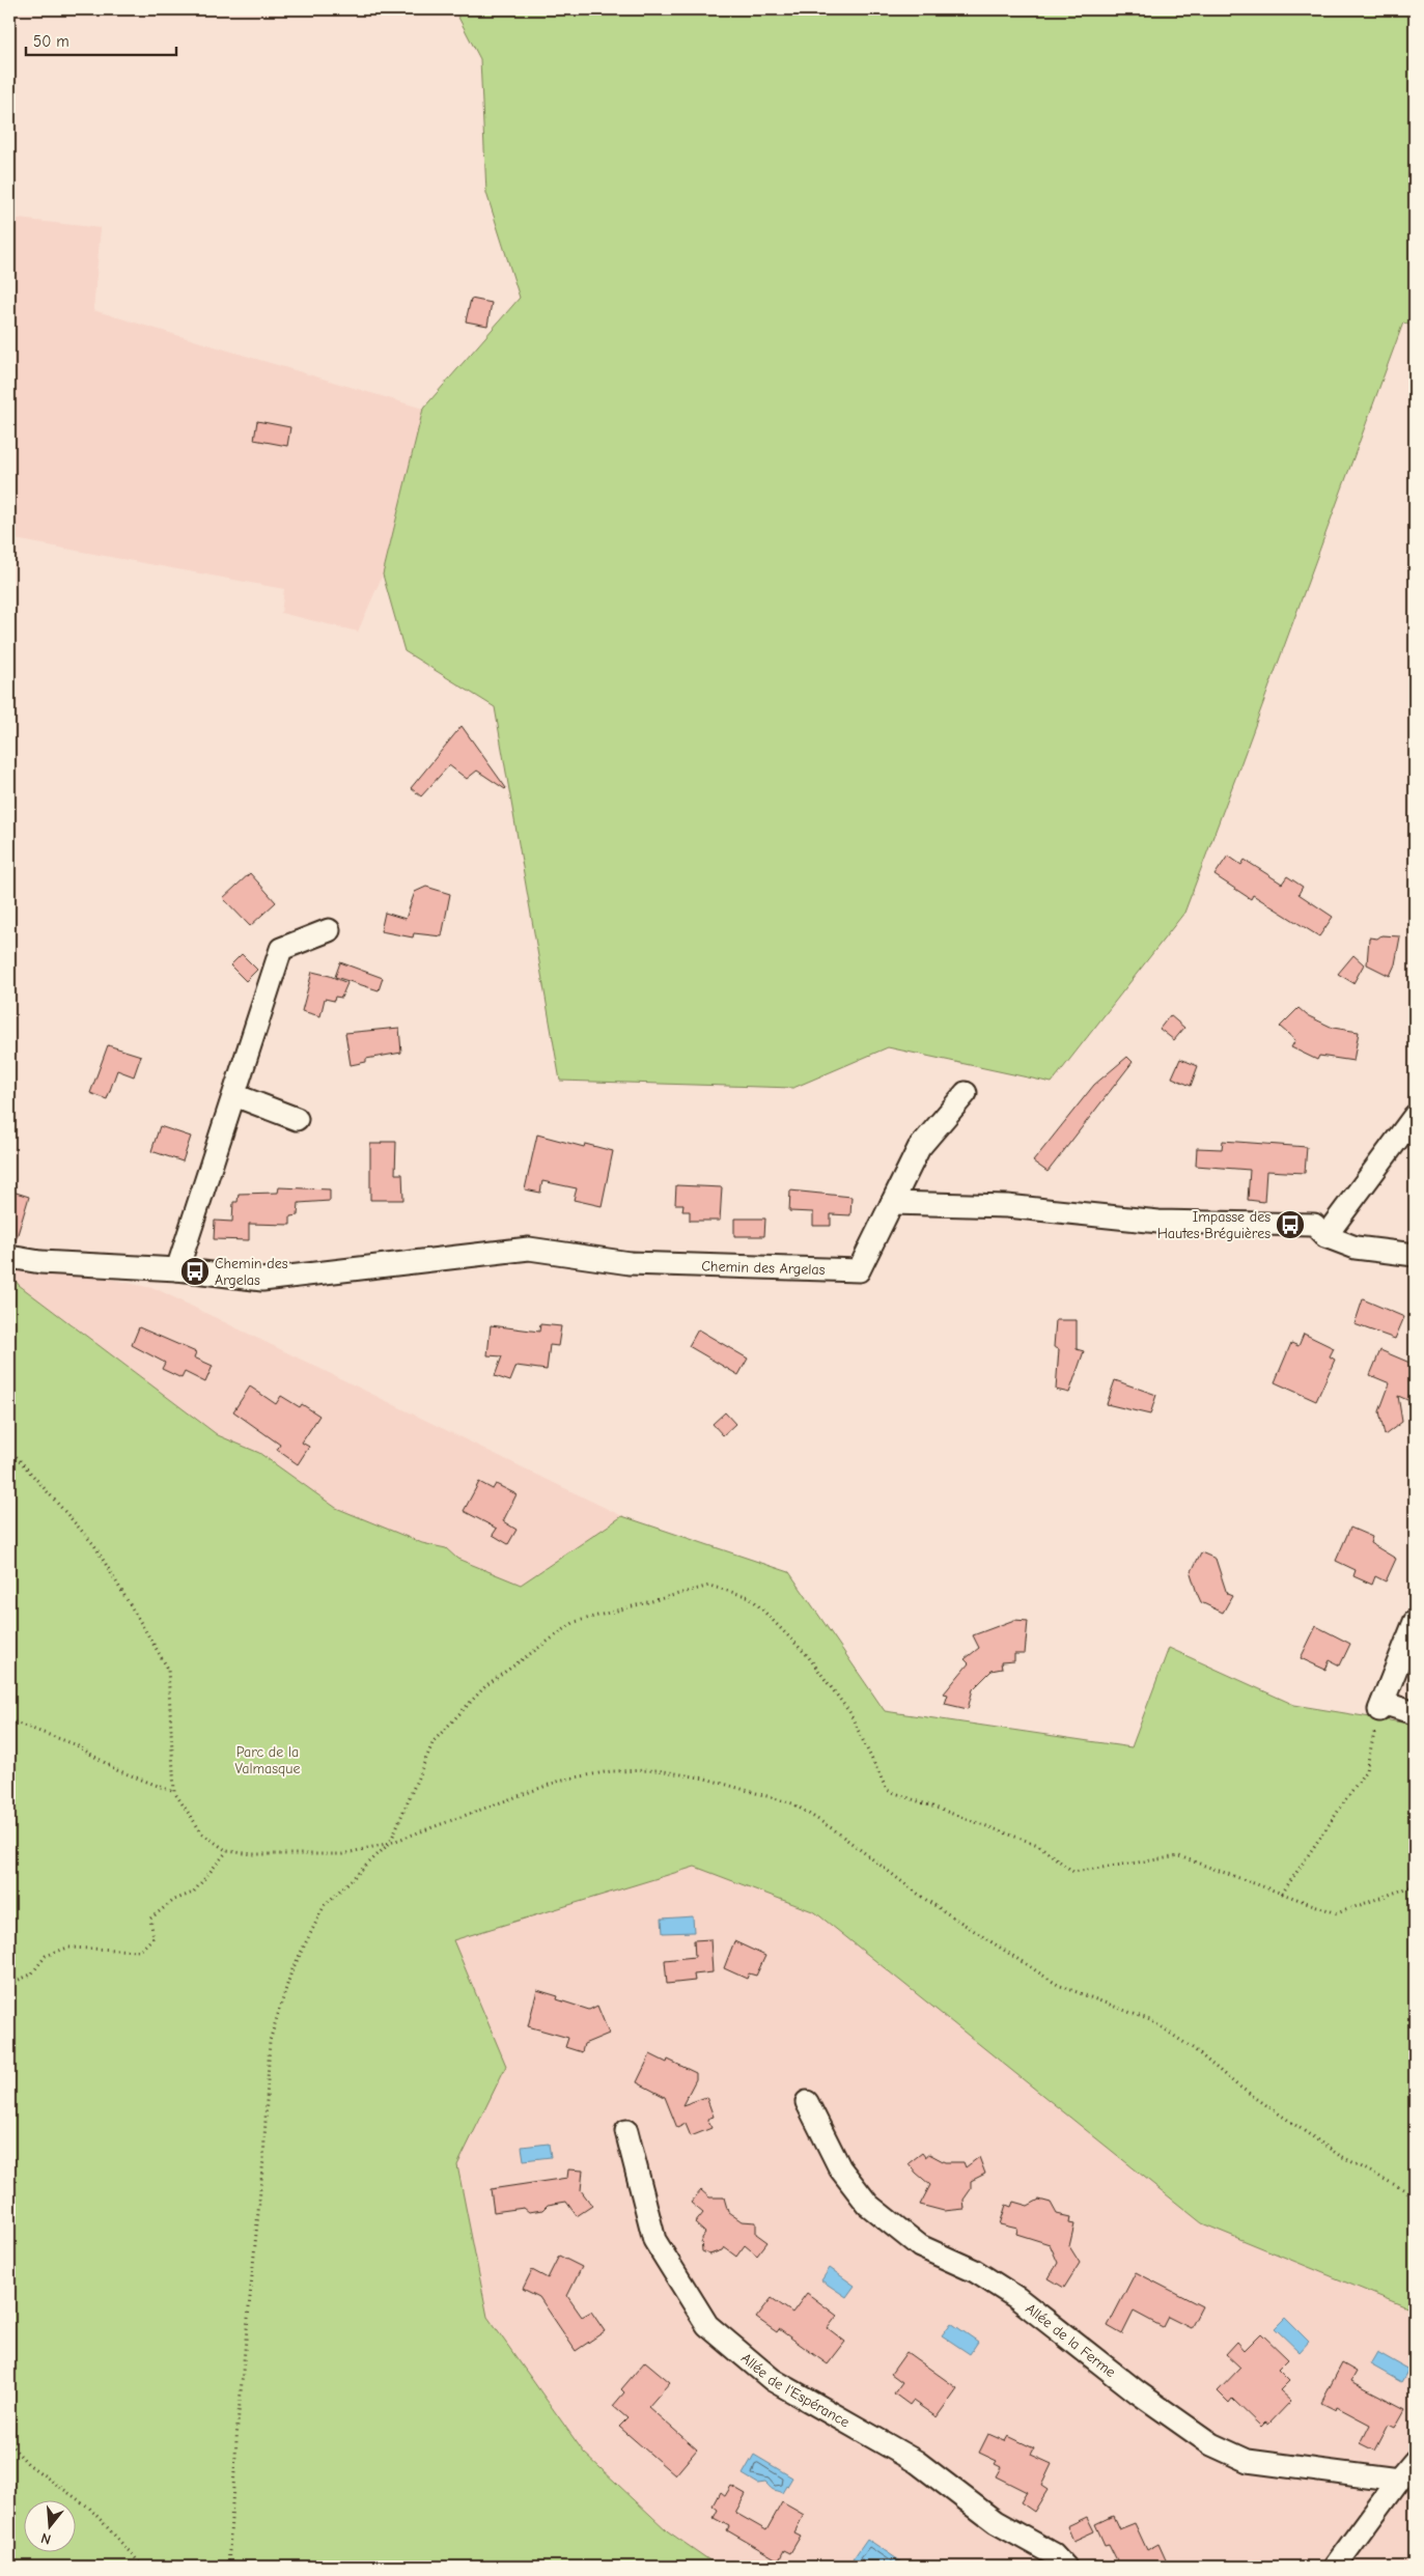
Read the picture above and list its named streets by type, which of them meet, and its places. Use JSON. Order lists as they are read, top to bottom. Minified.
{"streets":{"street":["Chemin des Argelas","Allée de la Ferme","Allée de l'Espérance"]},"parks":["Parc de la Valmasque"],"places":{"bus stop":["Impasse des Hautes Bréguières","Chemin des Argelas"]},"scale_bar":"50 m","north":"bottom"}
